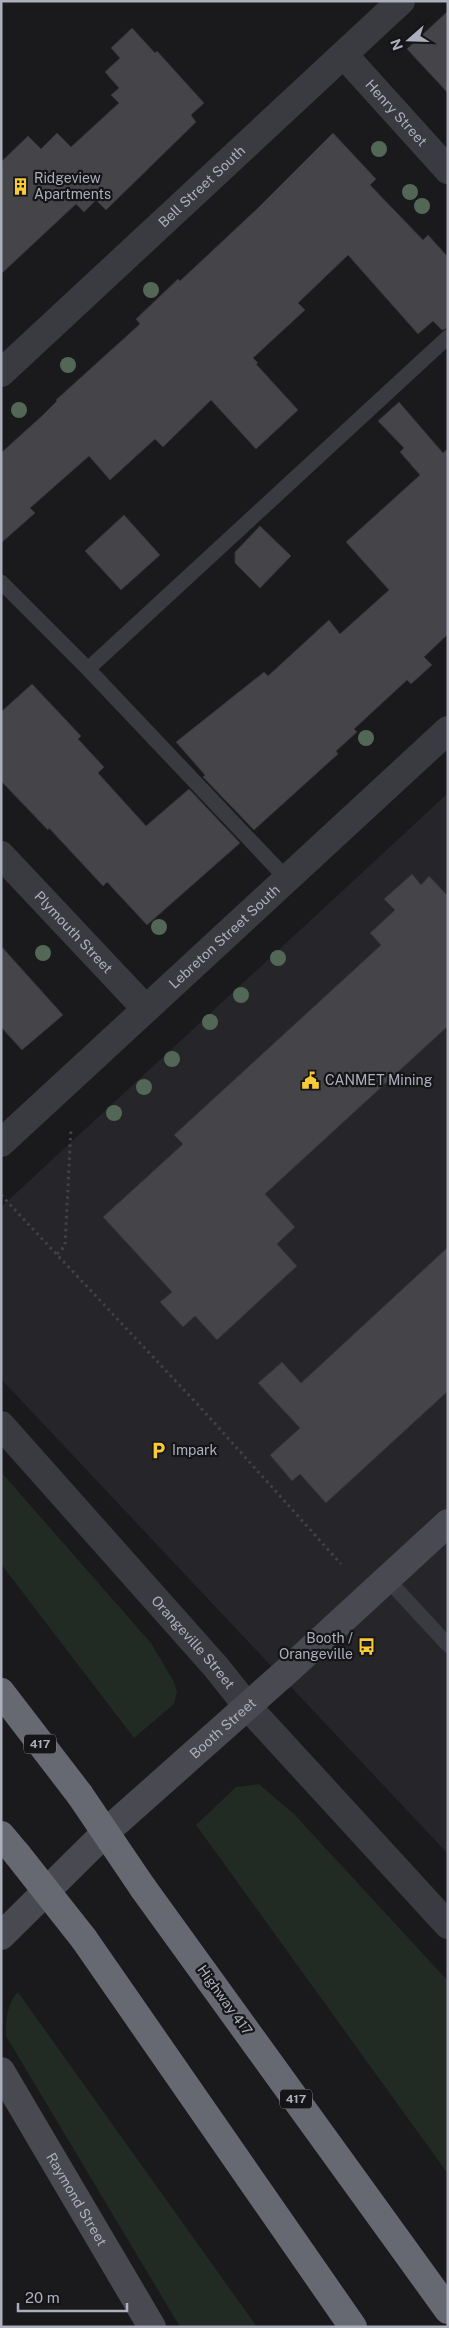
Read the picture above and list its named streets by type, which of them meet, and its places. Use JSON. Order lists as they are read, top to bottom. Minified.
{"streets":{"highway":["417","Highway 417"],"main road":["Booth Street","Raymond Street"],"street":["Henry Street","Bell Street South","Plymouth Street","Lebreton Street South","Orangeville Street"]},"crossings":[["Henry Street","Bell Street South"],["Plymouth Street","Lebreton Street South"],["Orangeville Street","Booth Street"]],"places":{"building":["Ridgeview Apartments"],"public building":["CANMET Mining"],"parking":["Impark"],"bus stop":["Booth / Orangeville"]},"scale_bar":"20 m","north":"left"}
